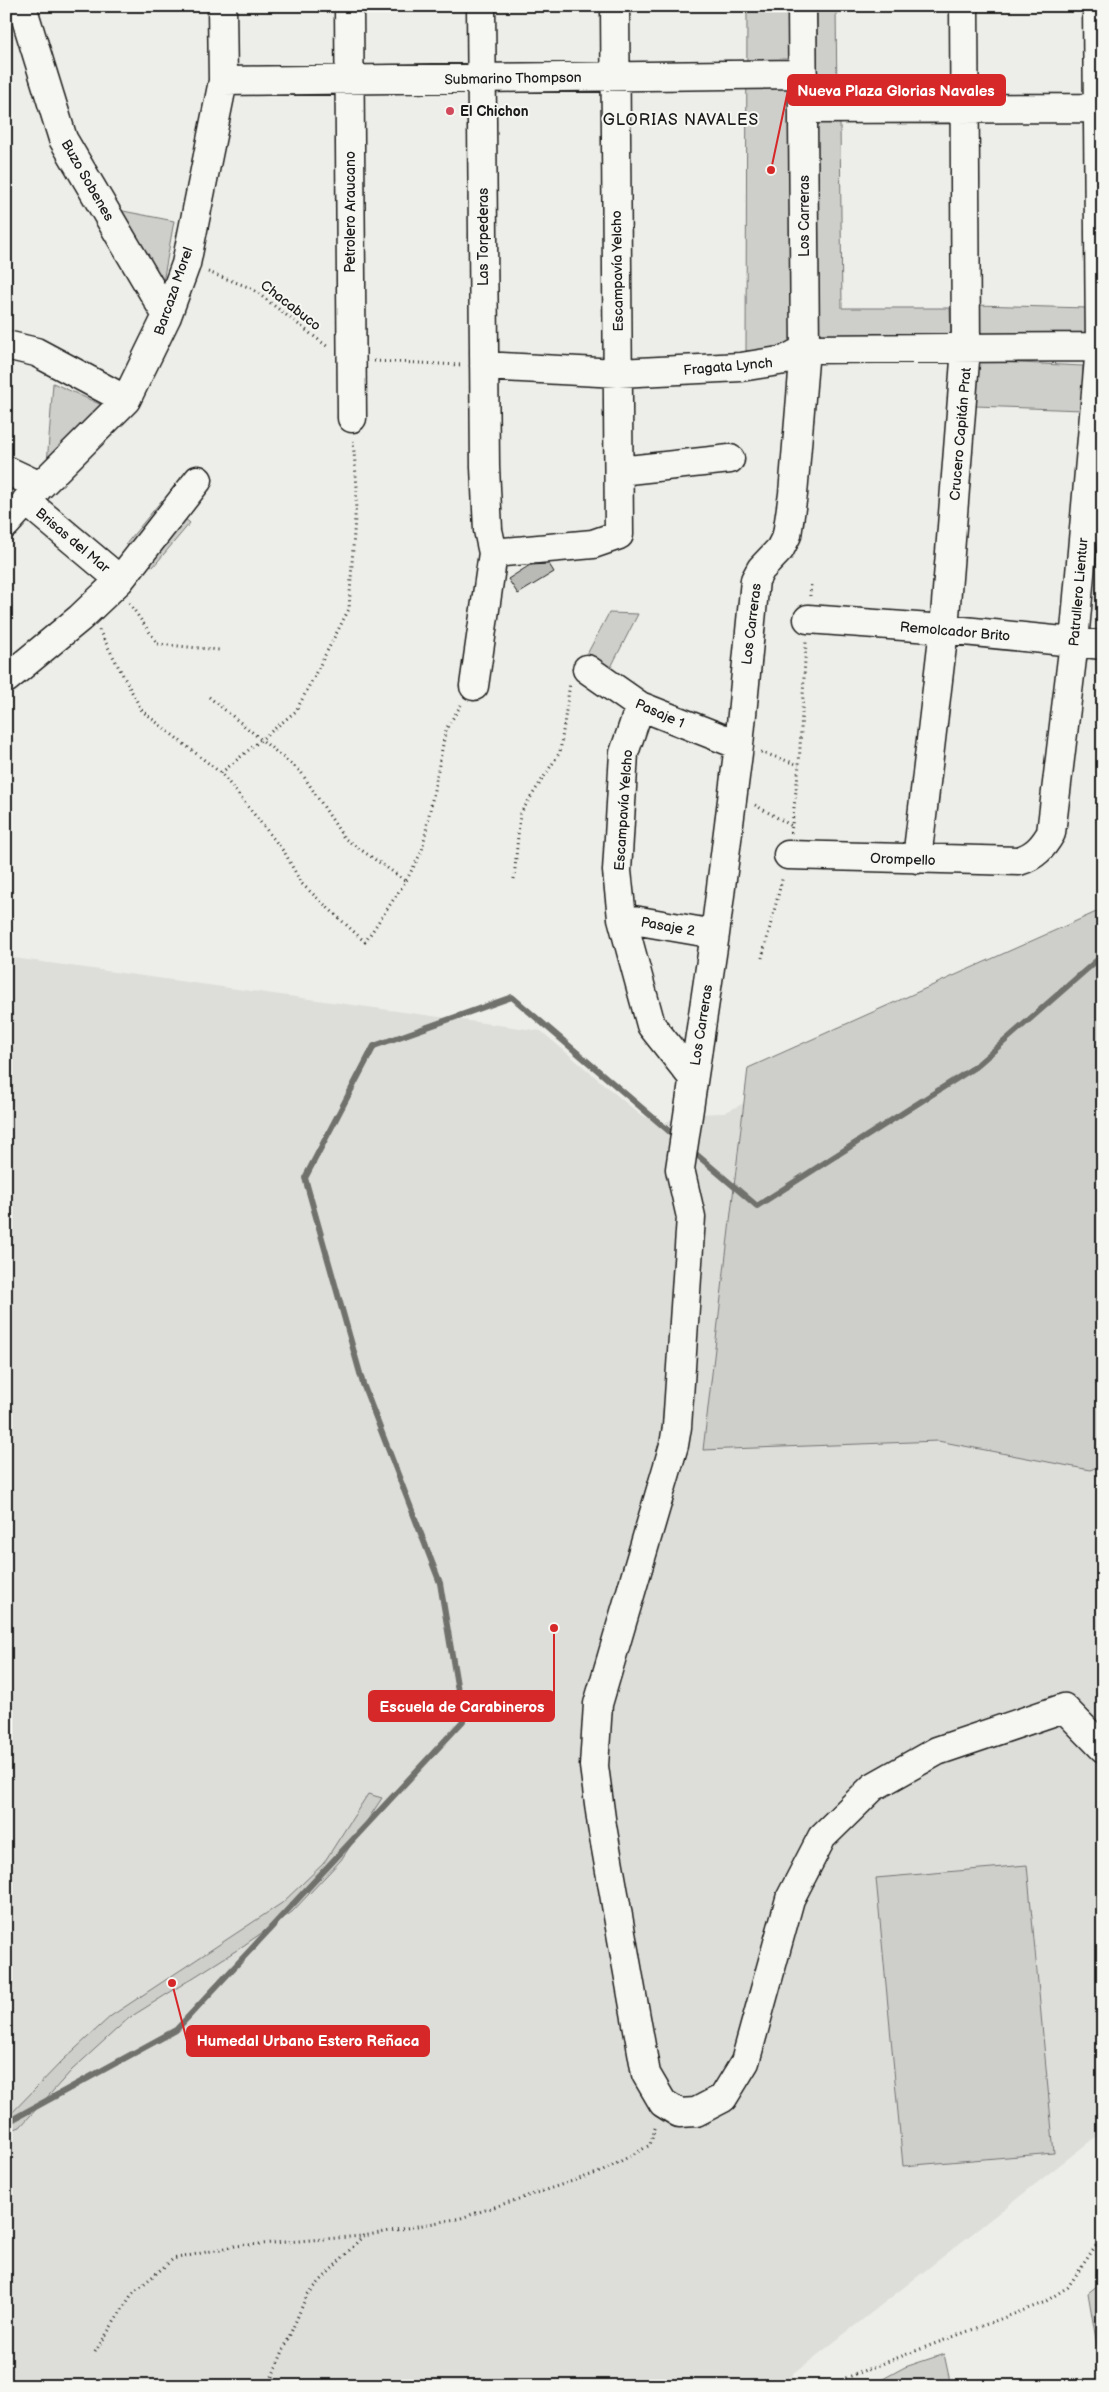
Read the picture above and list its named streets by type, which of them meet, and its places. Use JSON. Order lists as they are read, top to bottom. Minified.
{"streets":{"street":["Submarino Thompson","Buzo Sobenes","Petrolero Araucano","Los Carreras","Las Torpederas","Escampavía Yelcho","Barcaza Morel","Fragata Lynch","Crucero Capitán Prat","Brisas del Mar","Patrullero Lientur","Remolcador Brito","Pasaje 1","Orompello","Pasaje 2"],"path":["Chacabuco"]},"crossings":[["Submarino Thompson","Petrolero Araucano"],["Submarino Thompson","Los Carreras"],["Submarino Thompson","Las Torpederas"],["Submarino Thompson","Escampavía Yelcho"],["Submarino Thompson","Barcaza Morel"],["Buzo Sobenes","Barcaza Morel"],["Petrolero Araucano","Chacabuco"],["Los Carreras","Escampavía Yelcho"],["Los Carreras","Fragata Lynch"],["Los Carreras","Pasaje 1"],["Los Carreras","Pasaje 2"],["Las Torpederas","Escampavía Yelcho"],["Las Torpederas","Fragata Lynch"],["Escampavía Yelcho","Fragata Lynch"],["Escampavía Yelcho","Pasaje 1"],["Escampavía Yelcho","Pasaje 2"],["Barcaza Morel","Chacabuco"],["Barcaza Morel","Brisas del Mar"],["Fragata Lynch","Crucero Capitán Prat"],["Fragata Lynch","Patrullero Lientur"],["Crucero Capitán Prat","Remolcador Brito"],["Crucero Capitán Prat","Orompello"],["Patrullero Lientur","Remolcador Brito"],["Patrullero Lientur","Orompello"]],"districts":["GLORIAS NAVALES"],"places":["El Chichon","Nueva Plaza Glorias Navales","Escuela de Carabineros","Humedal Urbano Estero Reñaca"]}
